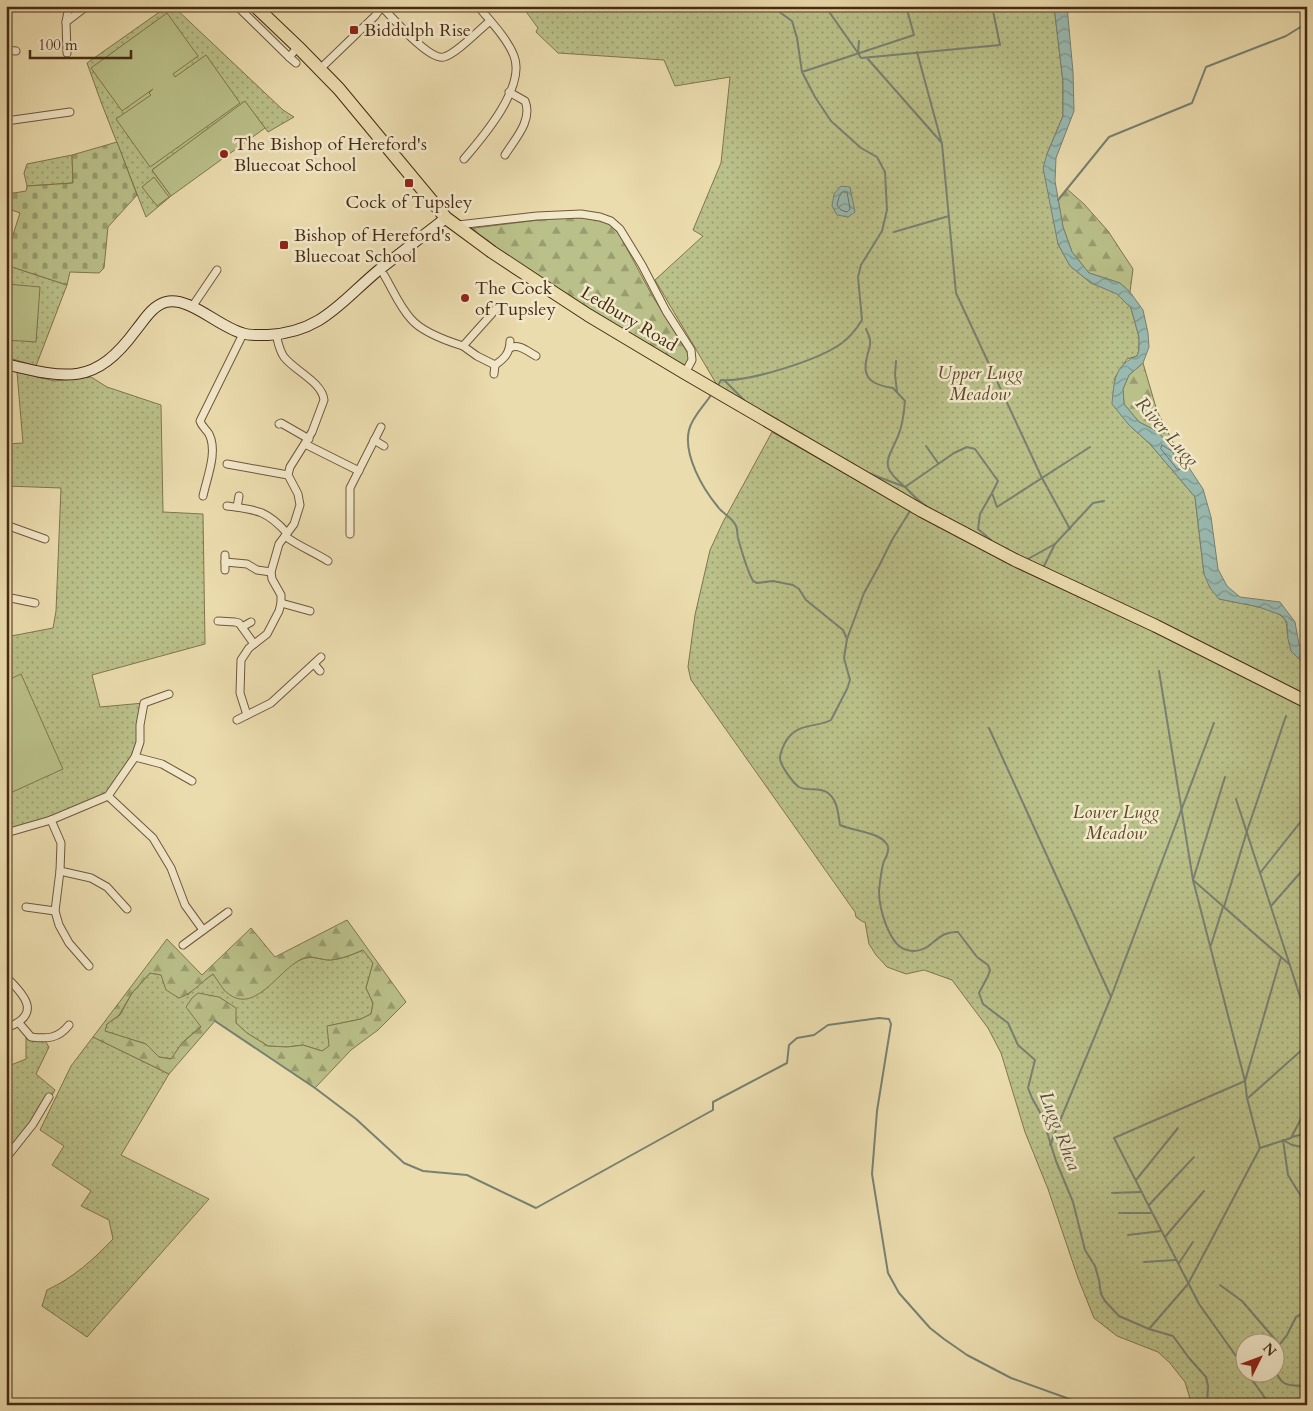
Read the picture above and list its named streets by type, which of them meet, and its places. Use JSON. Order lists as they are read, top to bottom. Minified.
{"streets":{"highway":["Ledbury Road"]},"water":["River Lugg","Lugg Rhea"],"parks":["Upper Lugg Meadow","Lower Lugg Meadow"],"places":{"transit":["Biddulph Rise","Cock of Tupsley","Bishop of Hereford's Bluecoat School"],"other":["The Bishop of Hereford's Bluecoat School","The Cock of Tupsley"]},"scale_bar":"100 m","north":"top right"}
